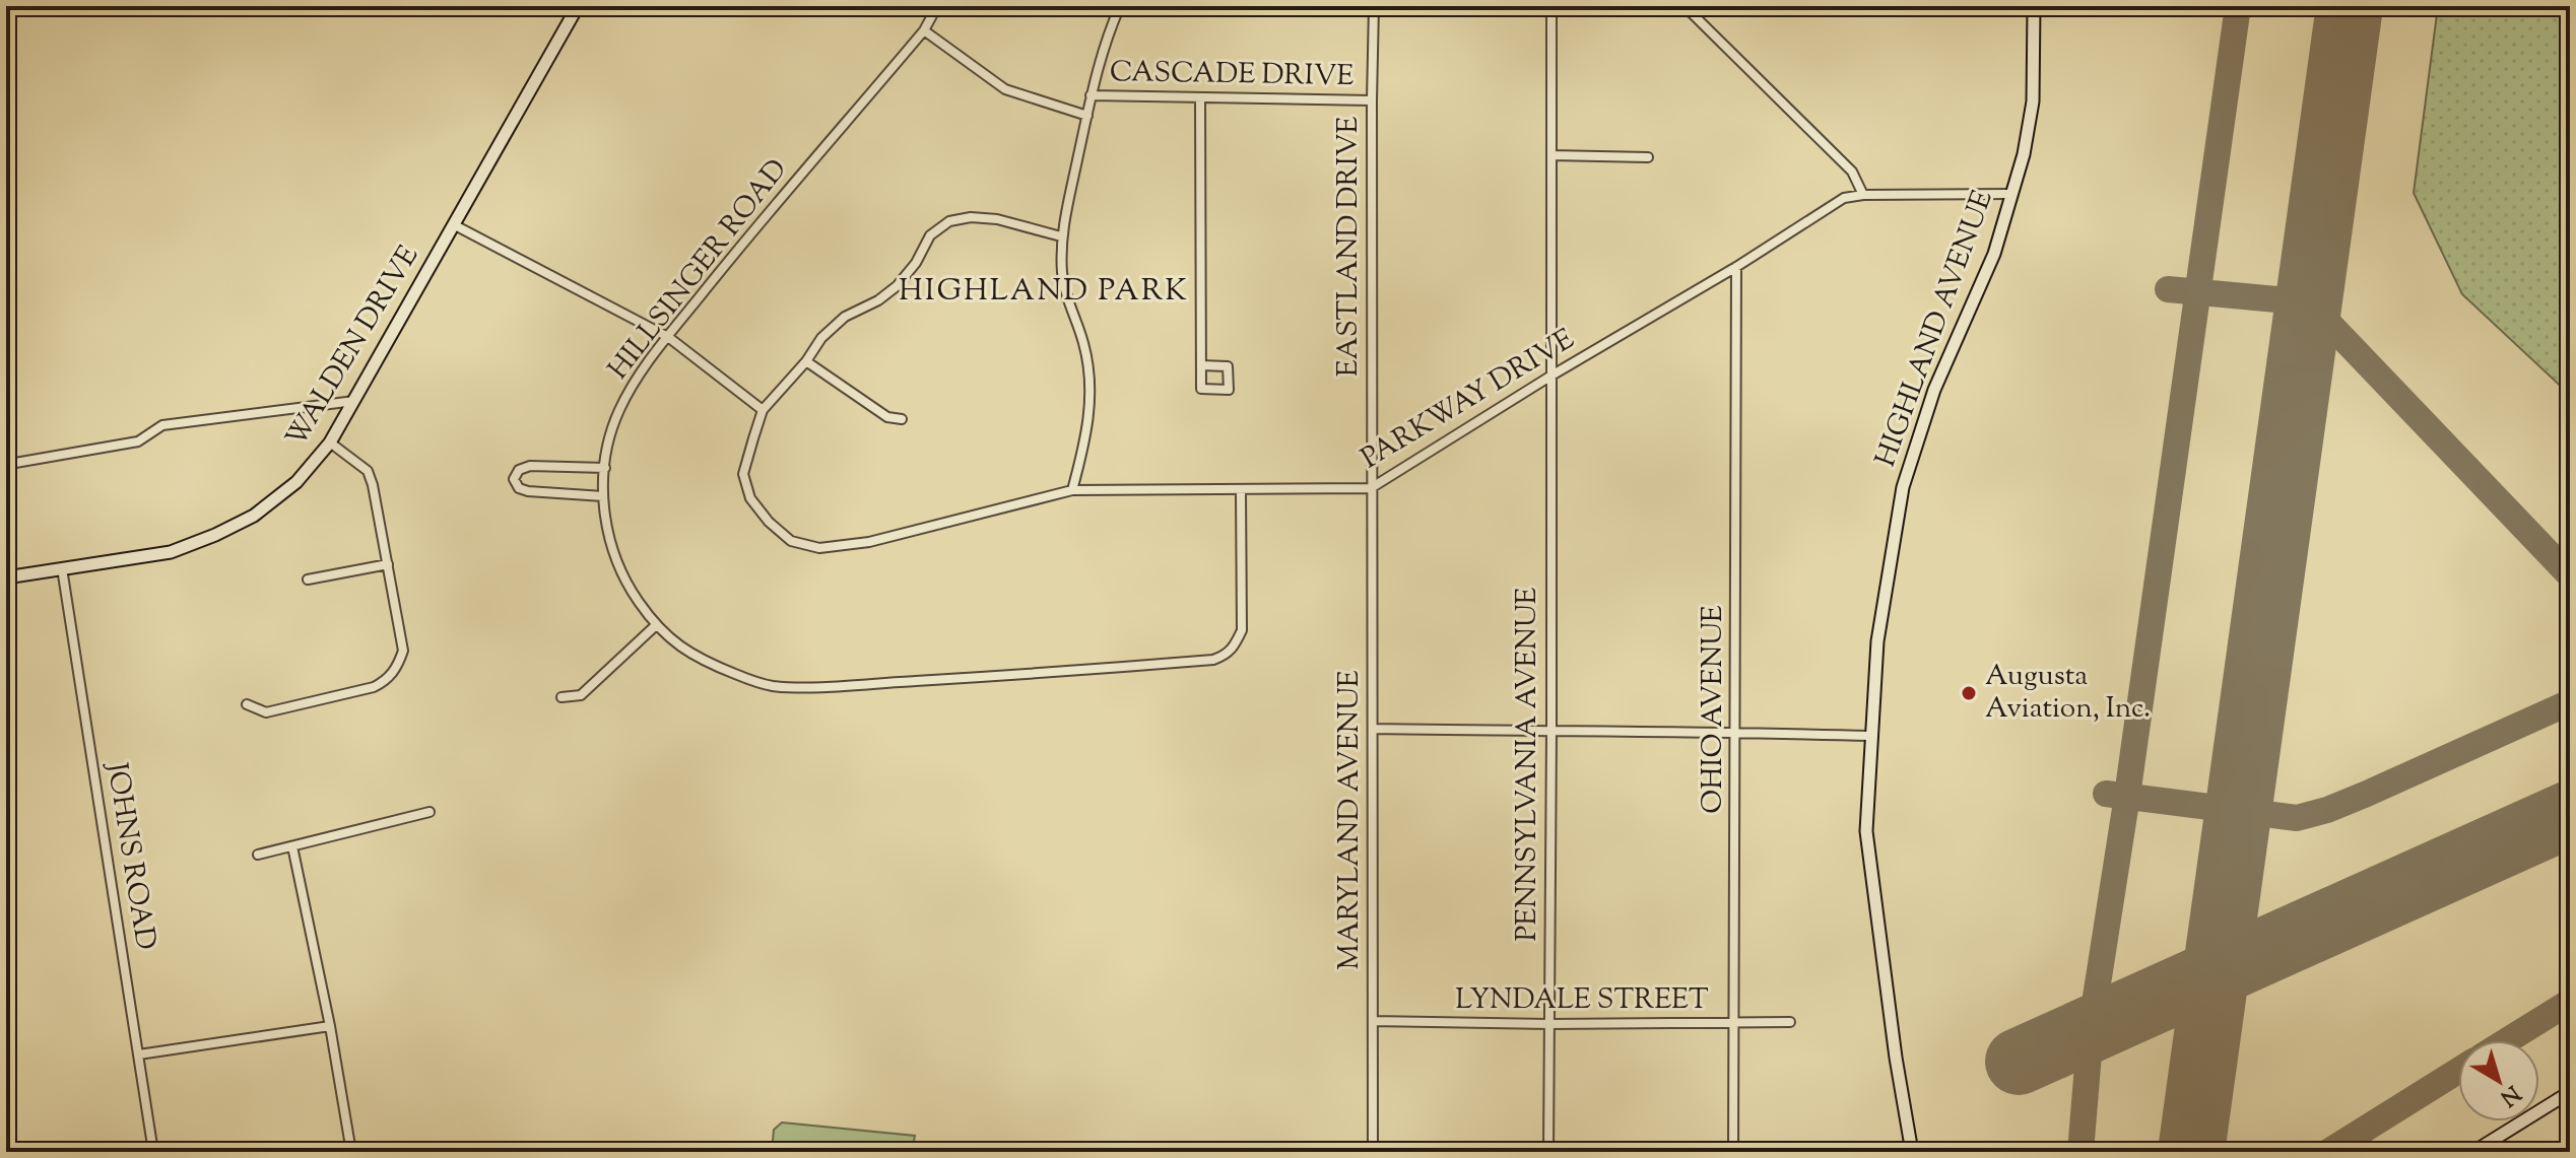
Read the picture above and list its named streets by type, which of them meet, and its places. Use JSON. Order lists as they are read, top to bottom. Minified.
{"streets":{"main road":["HIGHLAND AVENUE","WALDEN DRIVE"],"street":["CASCADE DRIVE","EASTLAND DRIVE","HILLSINGER ROAD","PARKWAY DRIVE","OHIO AVENUE","PENNSYLVANIA AVENUE","MARYLAND AVENUE","JOHNS ROAD","LYNDALE STREET"]},"crossings":[["CASCADE DRIVE","EASTLAND DRIVE"],["CASCADE DRIVE","HILLSINGER ROAD"],["EASTLAND DRIVE","PARKWAY DRIVE"],["EASTLAND DRIVE","MARYLAND AVENUE"],["HILLSINGER ROAD","PARKWAY DRIVE"],["HIGHLAND AVENUE","PARKWAY DRIVE"],["WALDEN DRIVE","JOHNS ROAD"],["PARKWAY DRIVE","OHIO AVENUE"],["PARKWAY DRIVE","PENNSYLVANIA AVENUE"],["PARKWAY DRIVE","MARYLAND AVENUE"],["OHIO AVENUE","LYNDALE STREET"],["PENNSYLVANIA AVENUE","LYNDALE STREET"],["MARYLAND AVENUE","LYNDALE STREET"]],"districts":["HIGHLAND PARK"],"places":["Augusta Aviation, Inc."],"north":"bottom right"}
